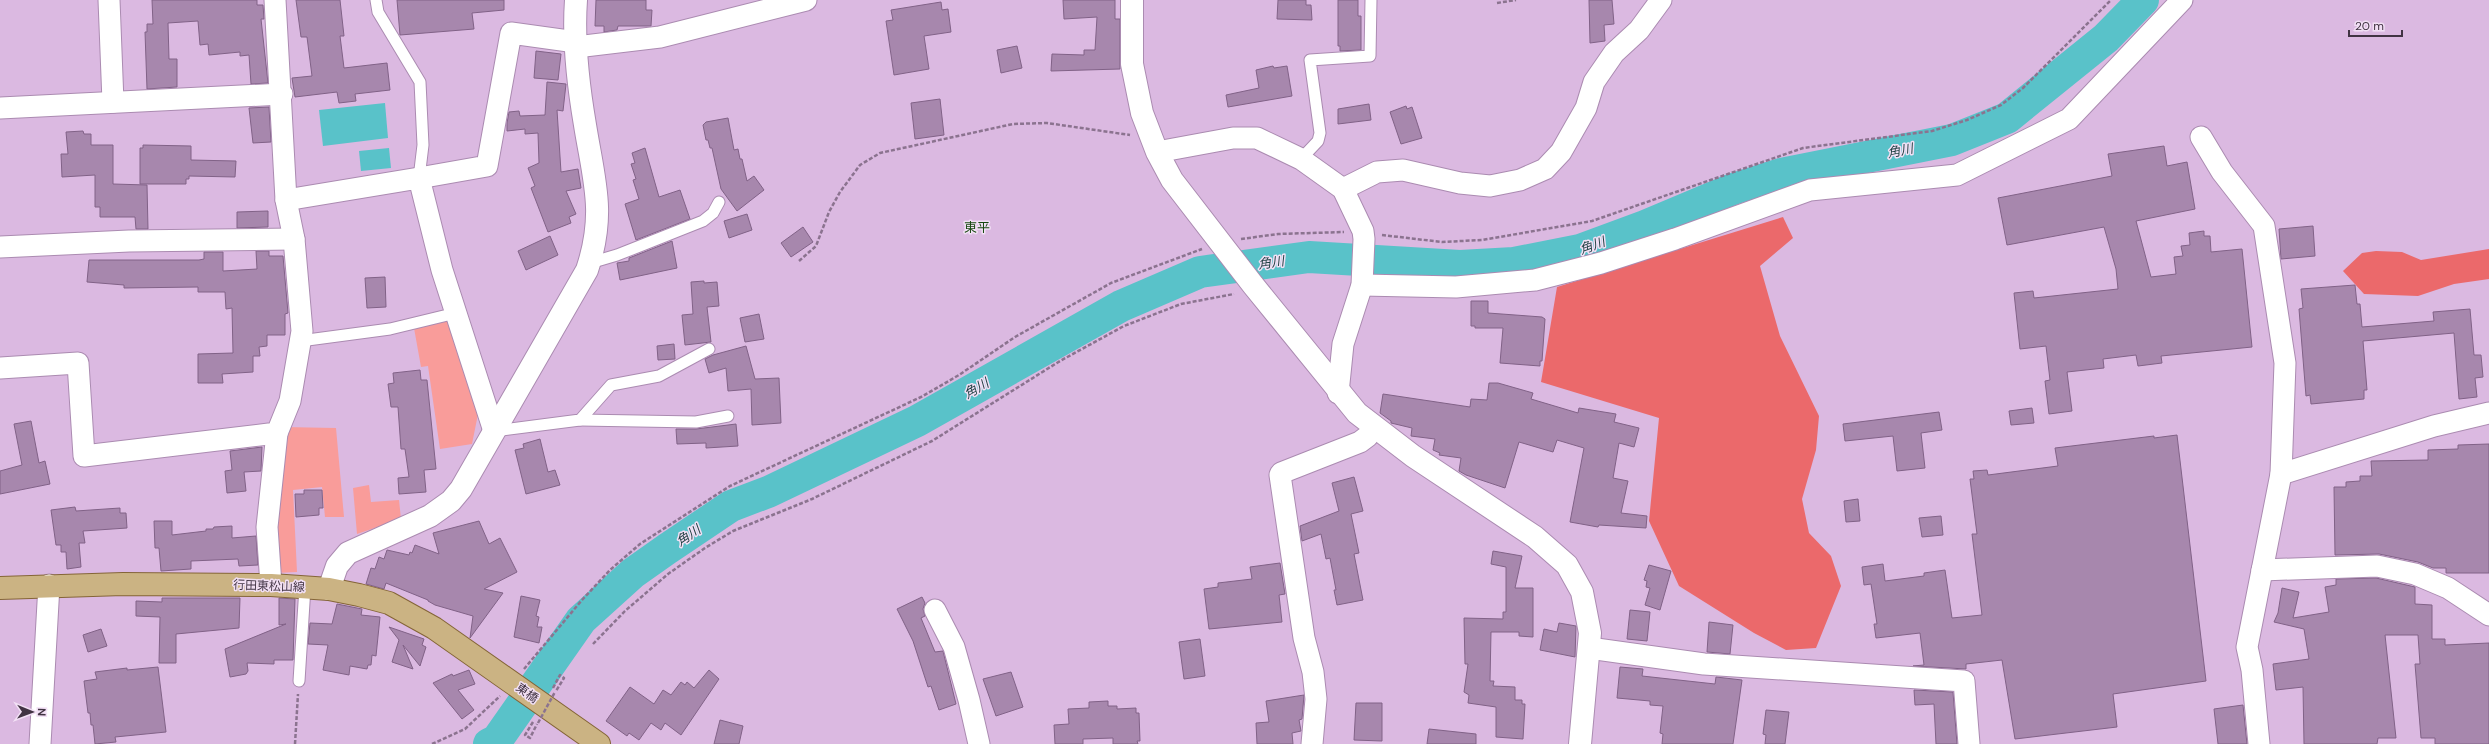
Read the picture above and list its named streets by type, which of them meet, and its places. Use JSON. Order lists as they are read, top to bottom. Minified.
{"streets":{"main road":["行田東松山線","東橋"]},"crossings":[["行田東松山線","東橋"]],"districts":["東平"],"water":["角川"],"scale_bar":"20 m","north":"right"}
